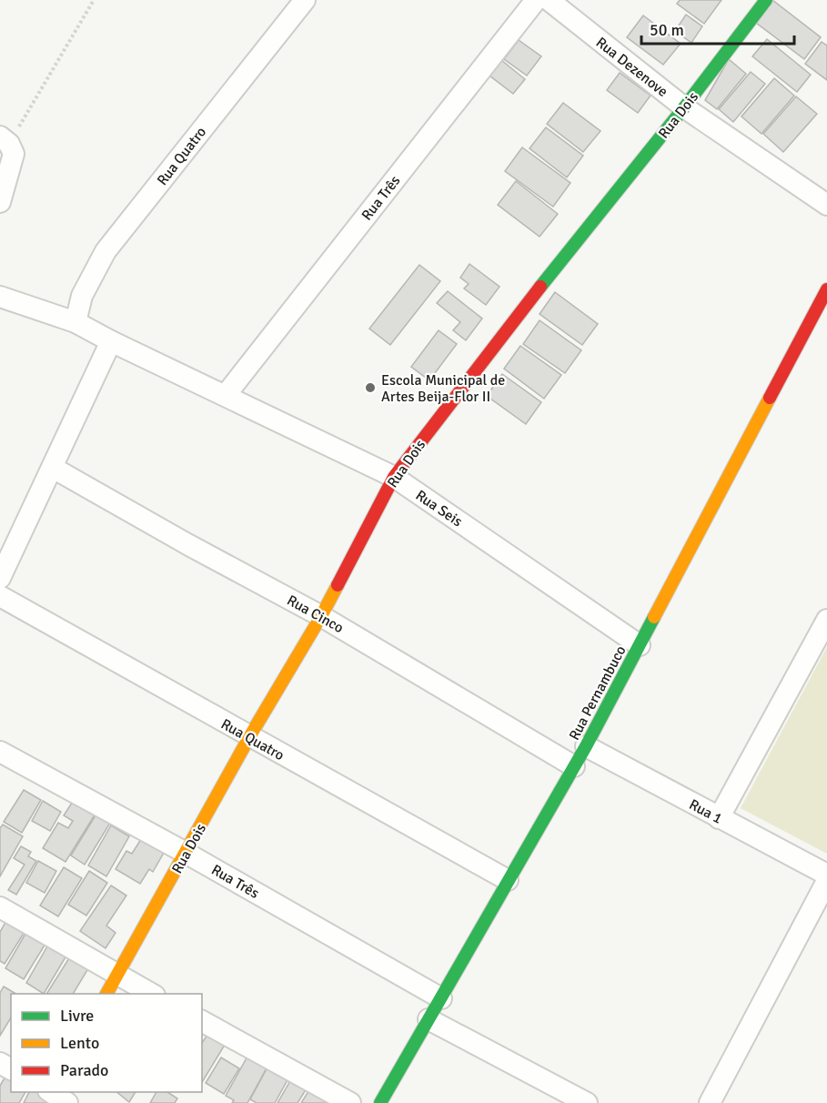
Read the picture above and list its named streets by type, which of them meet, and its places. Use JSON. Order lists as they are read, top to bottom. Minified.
{"streets":{"street":["Rua Dezenove","Rua Dois","Rua Quatro","Rua Três","Rua Seis","Rua Cinco","Rua Pernambuco","Rua 1"]},"crossings":[["Rua Dezenove","Rua Dois"],["Rua Dois","Rua Quatro"],["Rua Dois","Rua Três"],["Rua Dois","Rua Seis"],["Rua Dois","Rua Cinco"],["Rua Quatro","Rua Seis"],["Rua Quatro","Rua Pernambuco"],["Rua Três","Rua Seis"],["Rua Três","Rua Pernambuco"],["Rua Seis","Rua Pernambuco"],["Rua Cinco","Rua Pernambuco"],["Rua Pernambuco","Rua 1"]],"places":["Escola Municipal de Artes Beija-Flor II"],"legend":["Livre","Lento","Parado"],"scale_bar":"50 m"}
